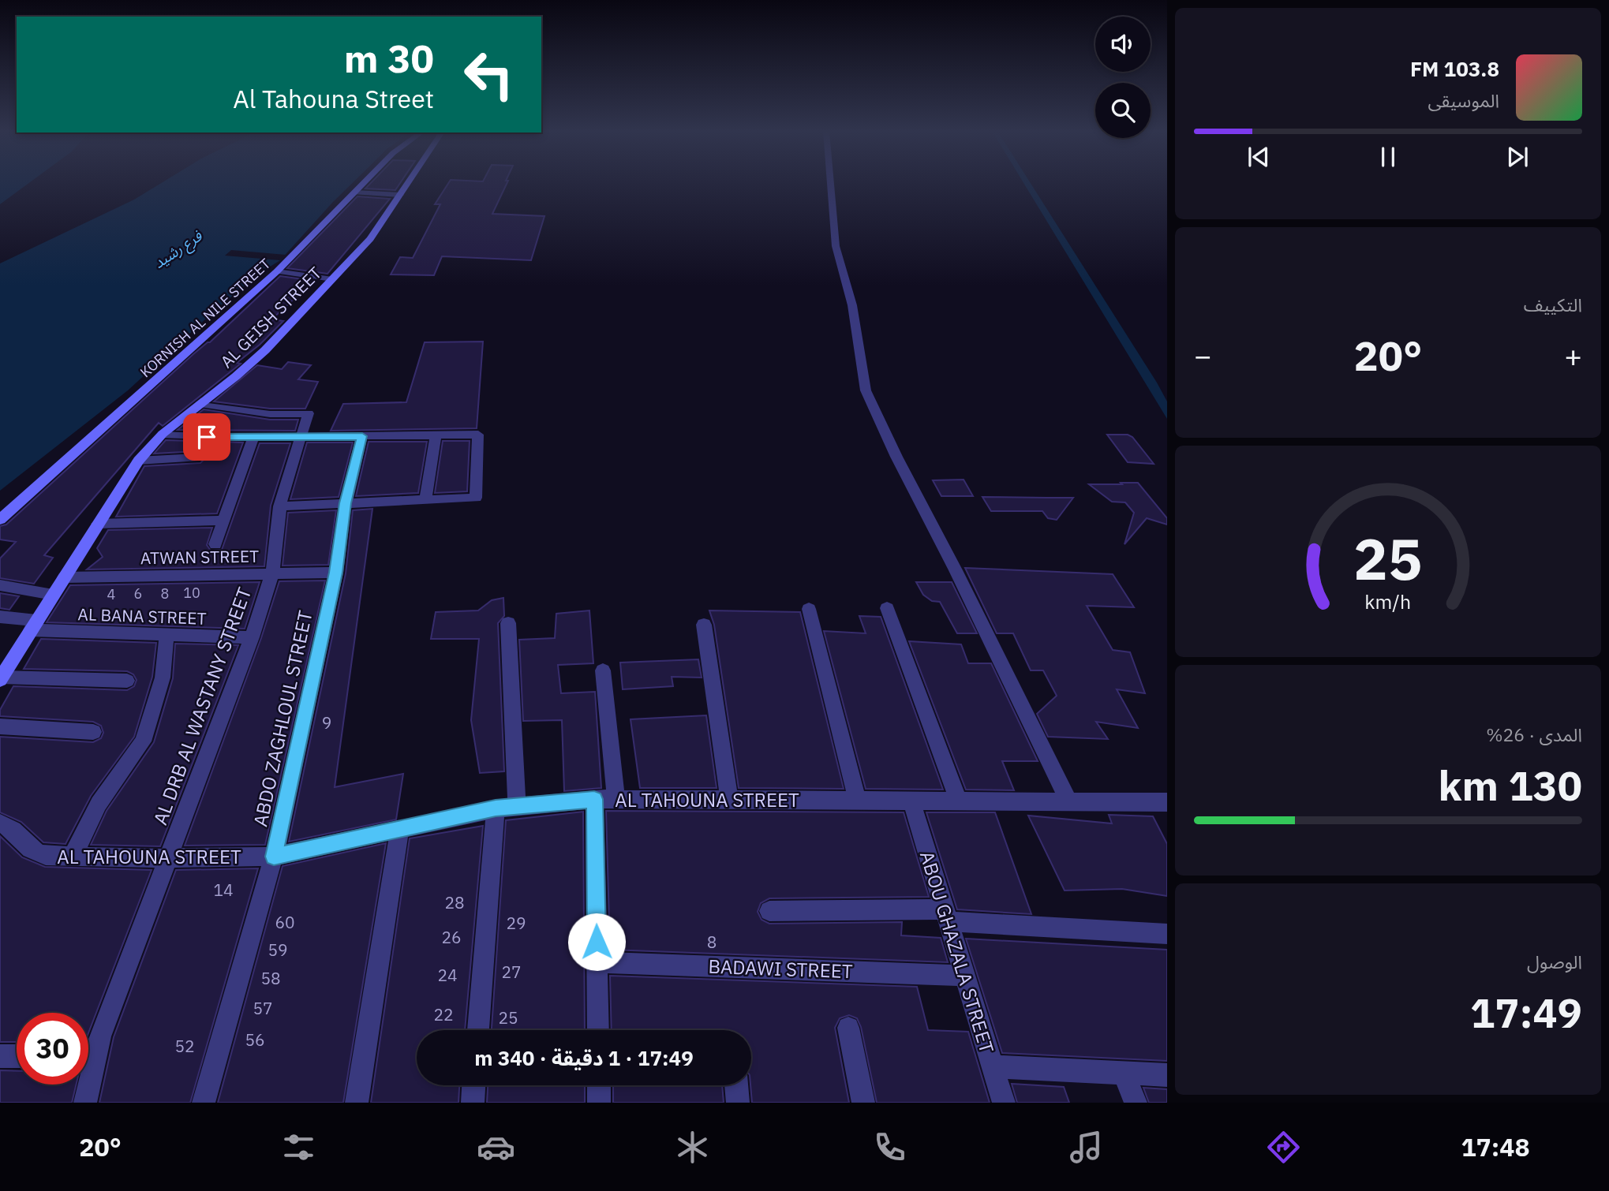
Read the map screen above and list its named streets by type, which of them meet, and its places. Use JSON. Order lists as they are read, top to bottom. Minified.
{"streets":{"main road":["AL GEISH STREET","KORNISH AL NILE STREET"],"street":["ATWAN STREET","AL BANA STREET","AL DRB AL WASTANY STREET","ABDO ZAGHLOUL STREET","AL TAHOUNA STREET","ABOU GHAZALA STREET","BADAWI STREET"]},"crossings":[["AL GEISH STREET","ATWAN STREET"],["AL GEISH STREET","AL BANA STREET"],["AL GEISH STREET","AL DRB AL WASTANY STREET"],["ATWAN STREET","AL DRB AL WASTANY STREET"],["ATWAN STREET","ABDO ZAGHLOUL STREET"],["AL BANA STREET","AL DRB AL WASTANY STREET"],["AL DRB AL WASTANY STREET","AL TAHOUNA STREET"],["ABDO ZAGHLOUL STREET","AL TAHOUNA STREET"],["AL TAHOUNA STREET","ABOU GHAZALA STREET"],["ABOU GHAZALA STREET","BADAWI STREET"]],"water":["فرع رشيد"],"house_numbers":["10","6","8","4","9","14","28","60","29","26","8","59","27","24","58","57","22","25","56","52"],"page":{"turn":["30 m","Al Tahouna Street"],"song":["103.8 FM","الموسيقى"],"tile":["التكييف",["المدى · 26%","130 km"],["الوصول","17:49"]],"heat":["−","20°","+"],"limit":"30","trip":"17:49 · 1 دقيقة · 340 m","tabs":["17:48","20°"],"gauge":["25","km/h"]}}
